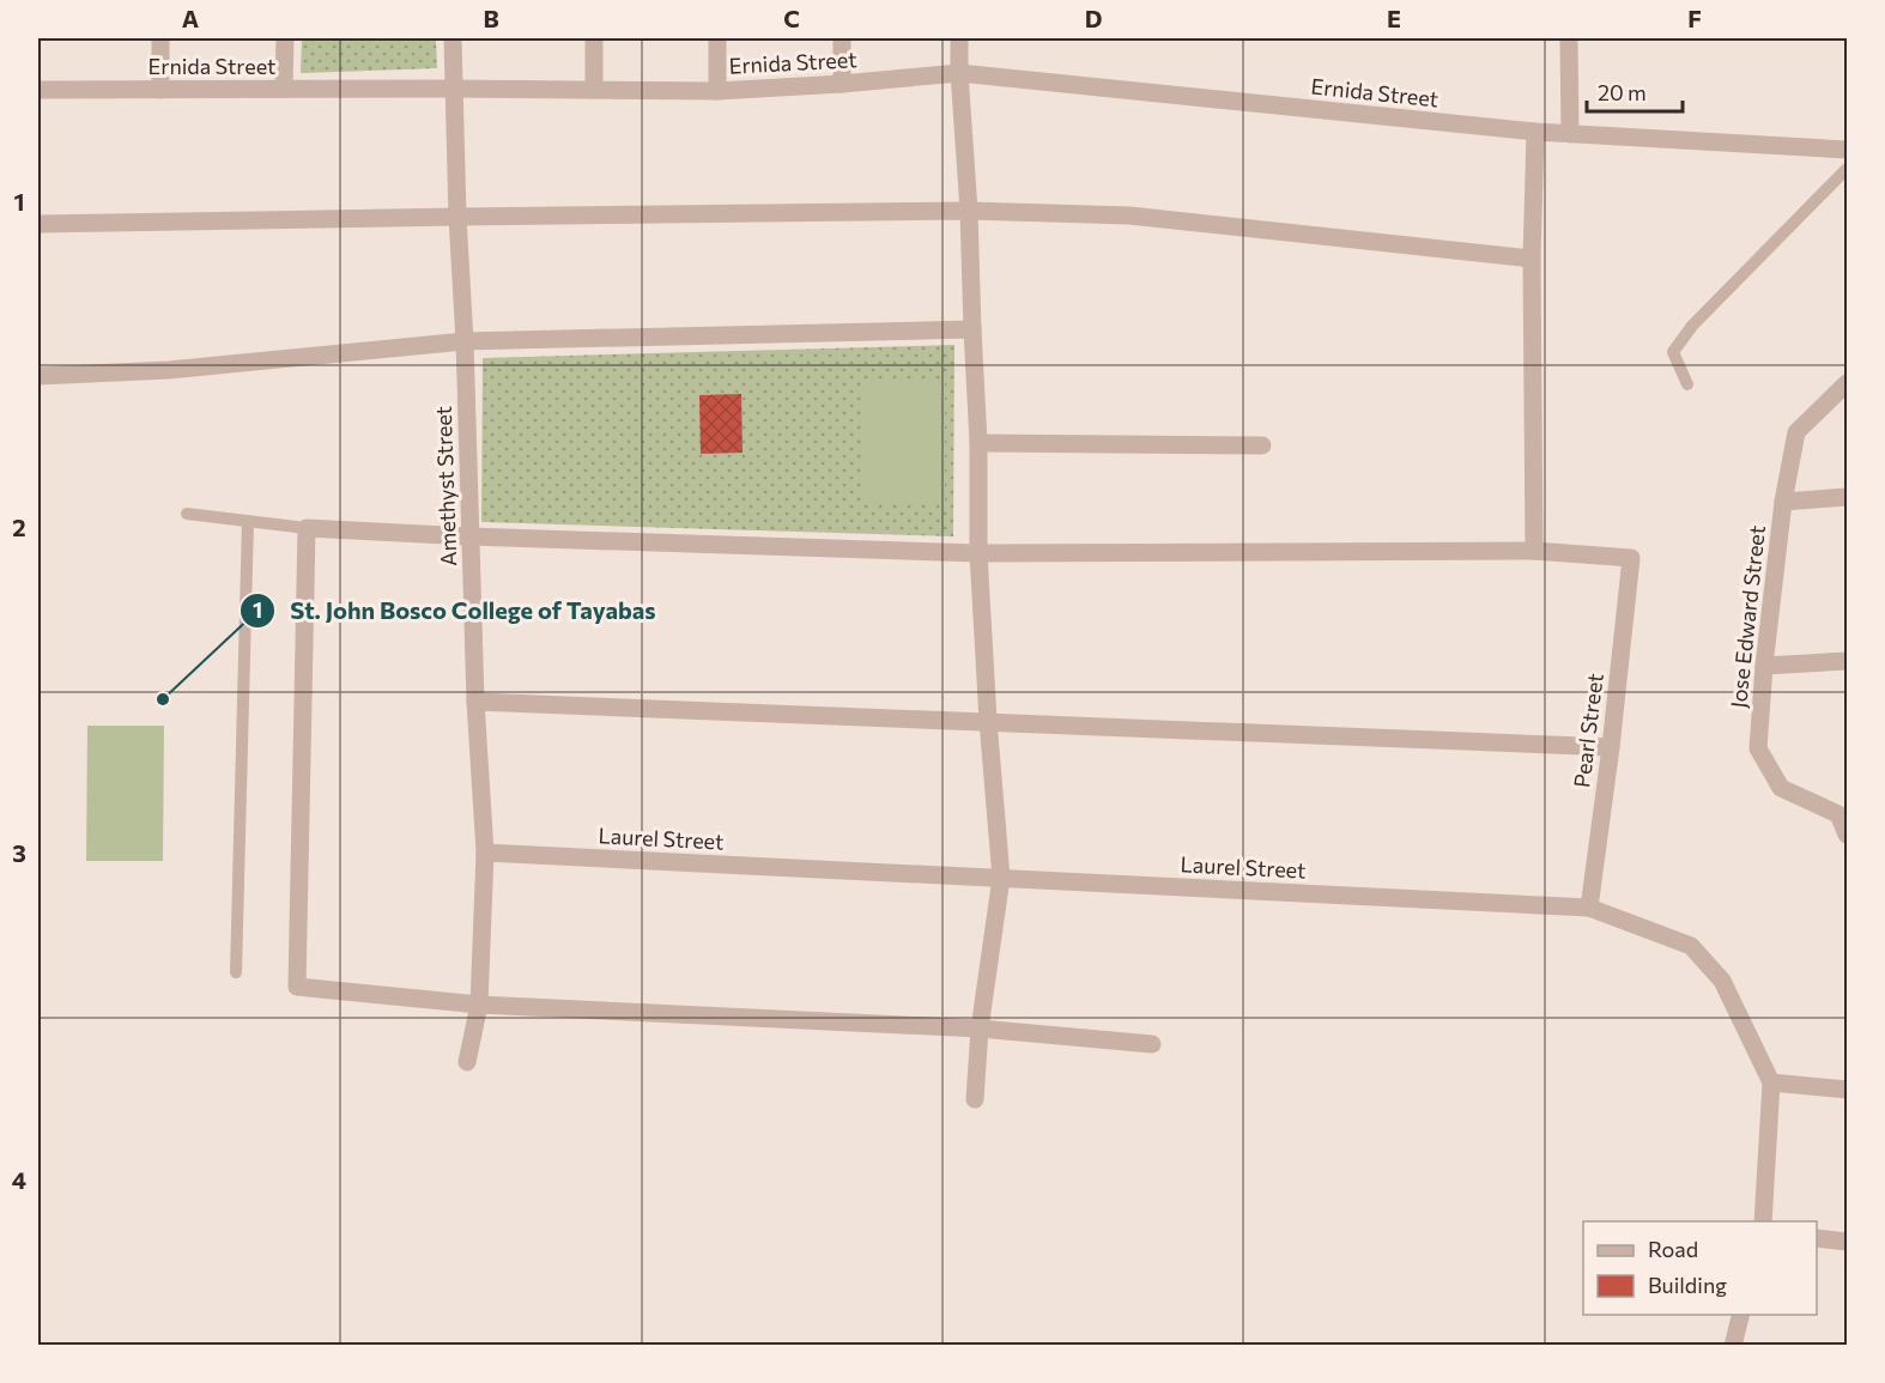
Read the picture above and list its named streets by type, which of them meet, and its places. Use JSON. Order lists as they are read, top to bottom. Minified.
{"streets":{"street":["Ernida Street","Amethyst Street","Jose Edward Street","Pearl Street","Laurel Street"]},"crossings":[["Ernida Street","Amethyst Street"],["Amethyst Street","Laurel Street"],["Pearl Street","Laurel Street"]],"places":["St. John Bosco College of Tayabas"],"legend":["Road","Building"],"scale_bar":"20 m","grid":{"columns":["A","B","C","D","E","F"],"rows":["1","2","3","4"]}}
